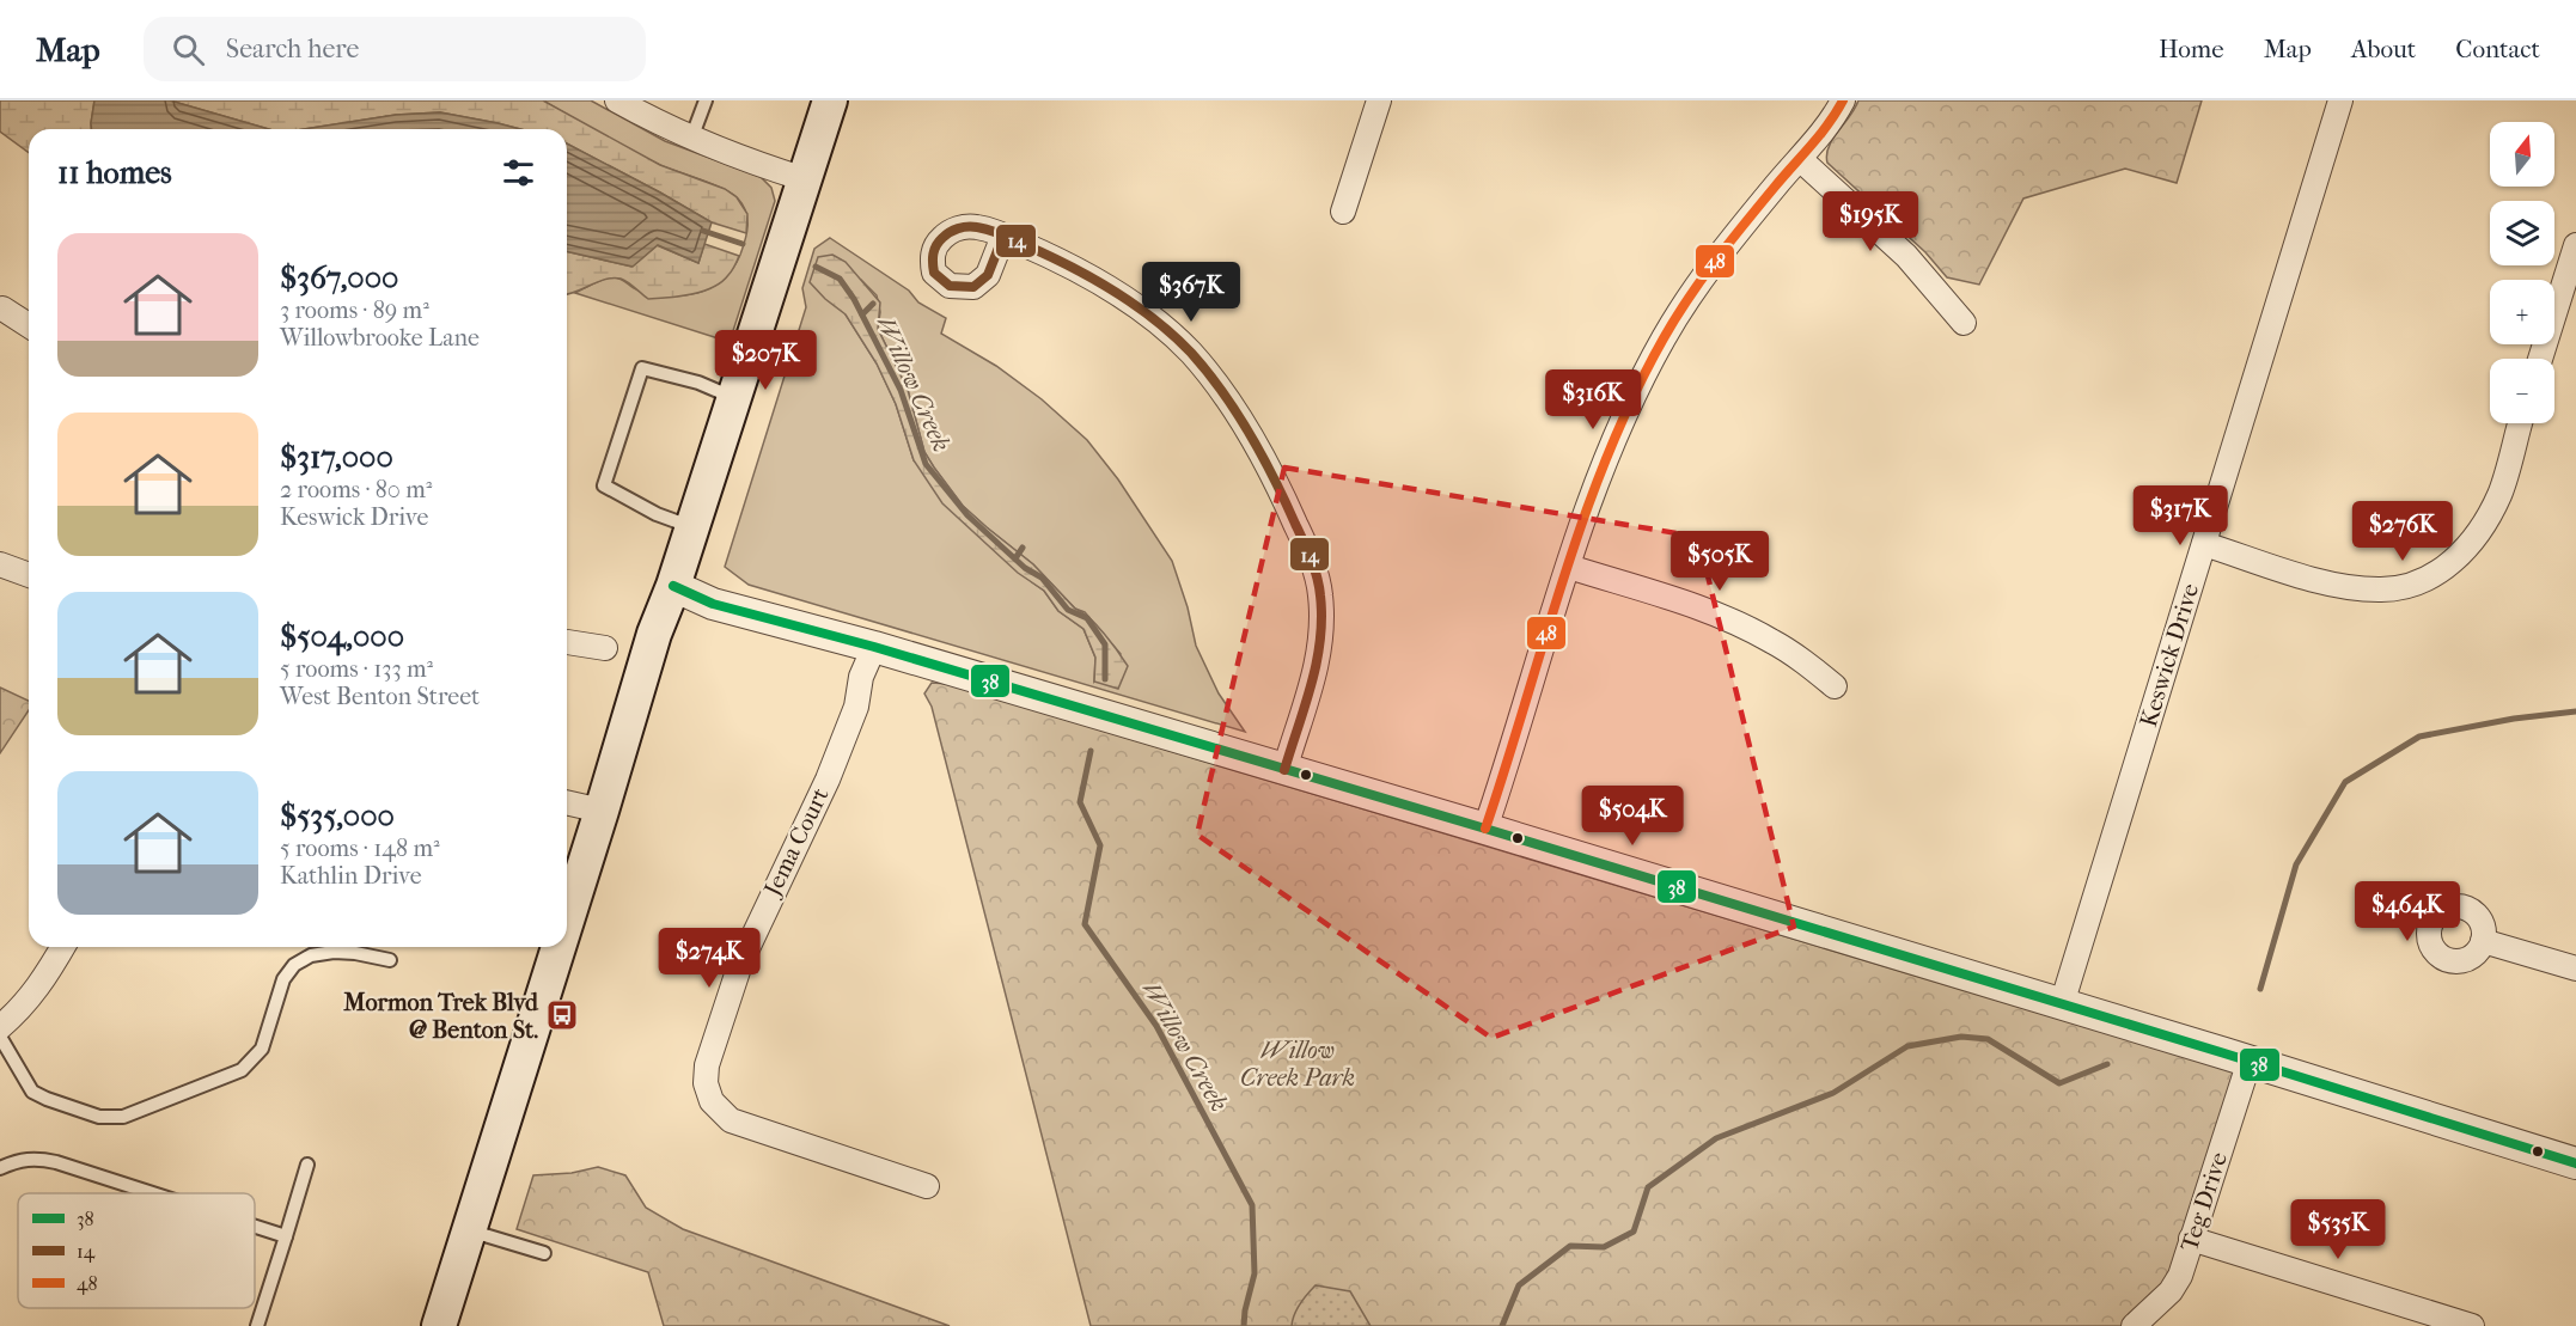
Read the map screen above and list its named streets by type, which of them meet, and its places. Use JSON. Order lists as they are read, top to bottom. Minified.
{"streets":{"street":["Keswick Drive","Jema Court","Teg Drive"]},"water":["Willow Creek"],"parks":["Willow Creek Park"],"places":{"bus stop":["Mormon Trek Blvd @ Benton St."]},"lines":["transit line 48","transit line 14","transit line 38"],"legend":["38","14","48"],"north":"top","page":{"header":"Map","search":"Search here","nav":["Home","Map","About","Contact"],"map_buttons":["+","−"],"heading":"11 homes","price":["$195K","$367K","$207K","$316K","$317K","$276K","$505K","$504K","$464K","$274K","$535K"],"list":[{"name":"$367,000","note":"3 rooms · 89 m² · Willowbrooke Lane"},{"name":"$317,000","note":"2 rooms · 80 m² · Keswick Drive"},{"name":"$504,000","note":"5 rooms · 133 m² · West Benton Street"},{"name":"$535,000","note":"5 rooms · 148 m² · Kathlin Drive"}]}}
